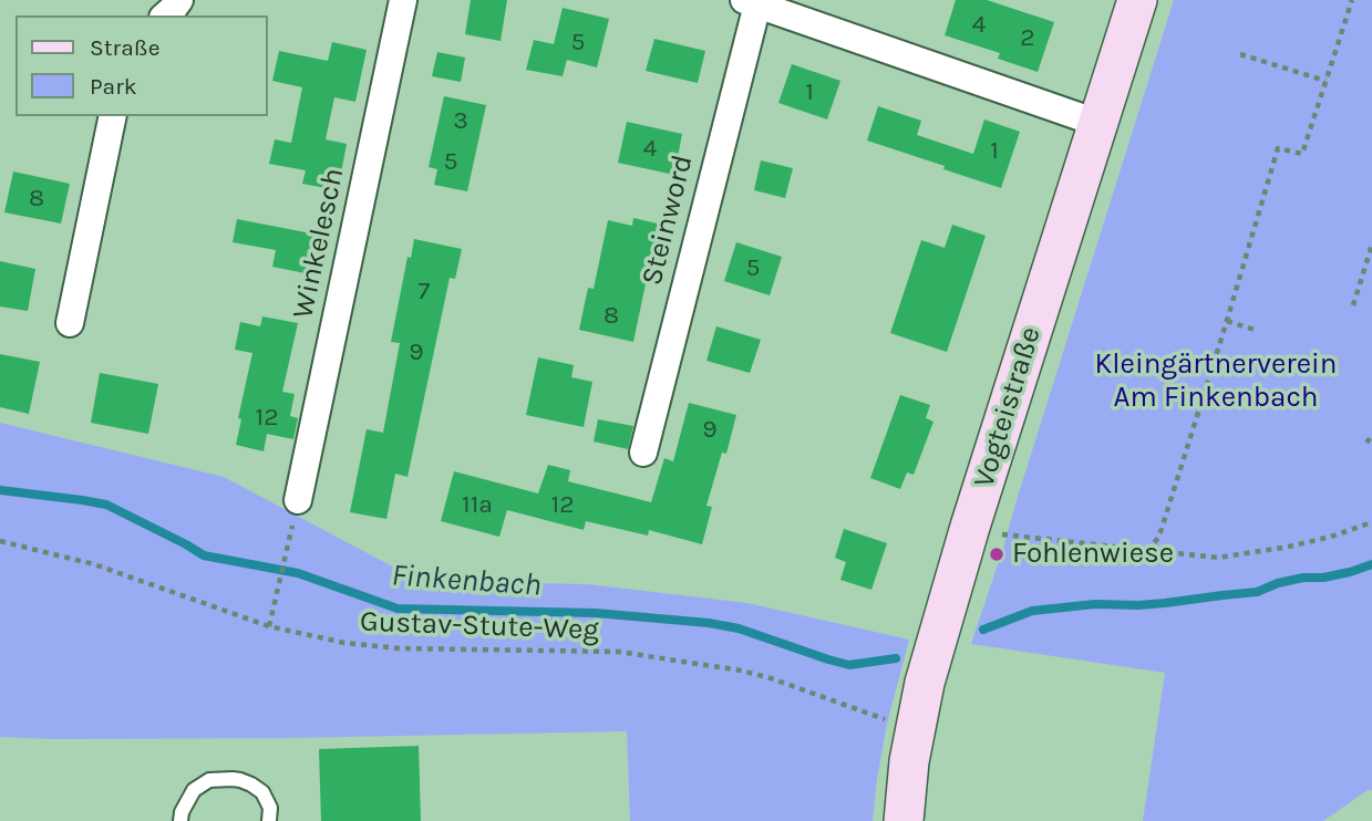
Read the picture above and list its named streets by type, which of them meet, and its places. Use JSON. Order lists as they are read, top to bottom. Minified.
{"streets":{"street":["Steinword","Winkelesch","Vogteistraße"],"path":["Gustav-Stute-Weg"]},"crossings":[["Vogteistraße","Gustav-Stute-Weg"]],"water":["Finkenbach"],"parks":["Kleingärtnerverein Am Finkenbach"],"places":["Fohlenwiese"],"house_numbers":["4","2","5","1","3","4","1","5","8","5","7","8","9","12","9","11a","12"],"legend":["Straße","Park"]}
